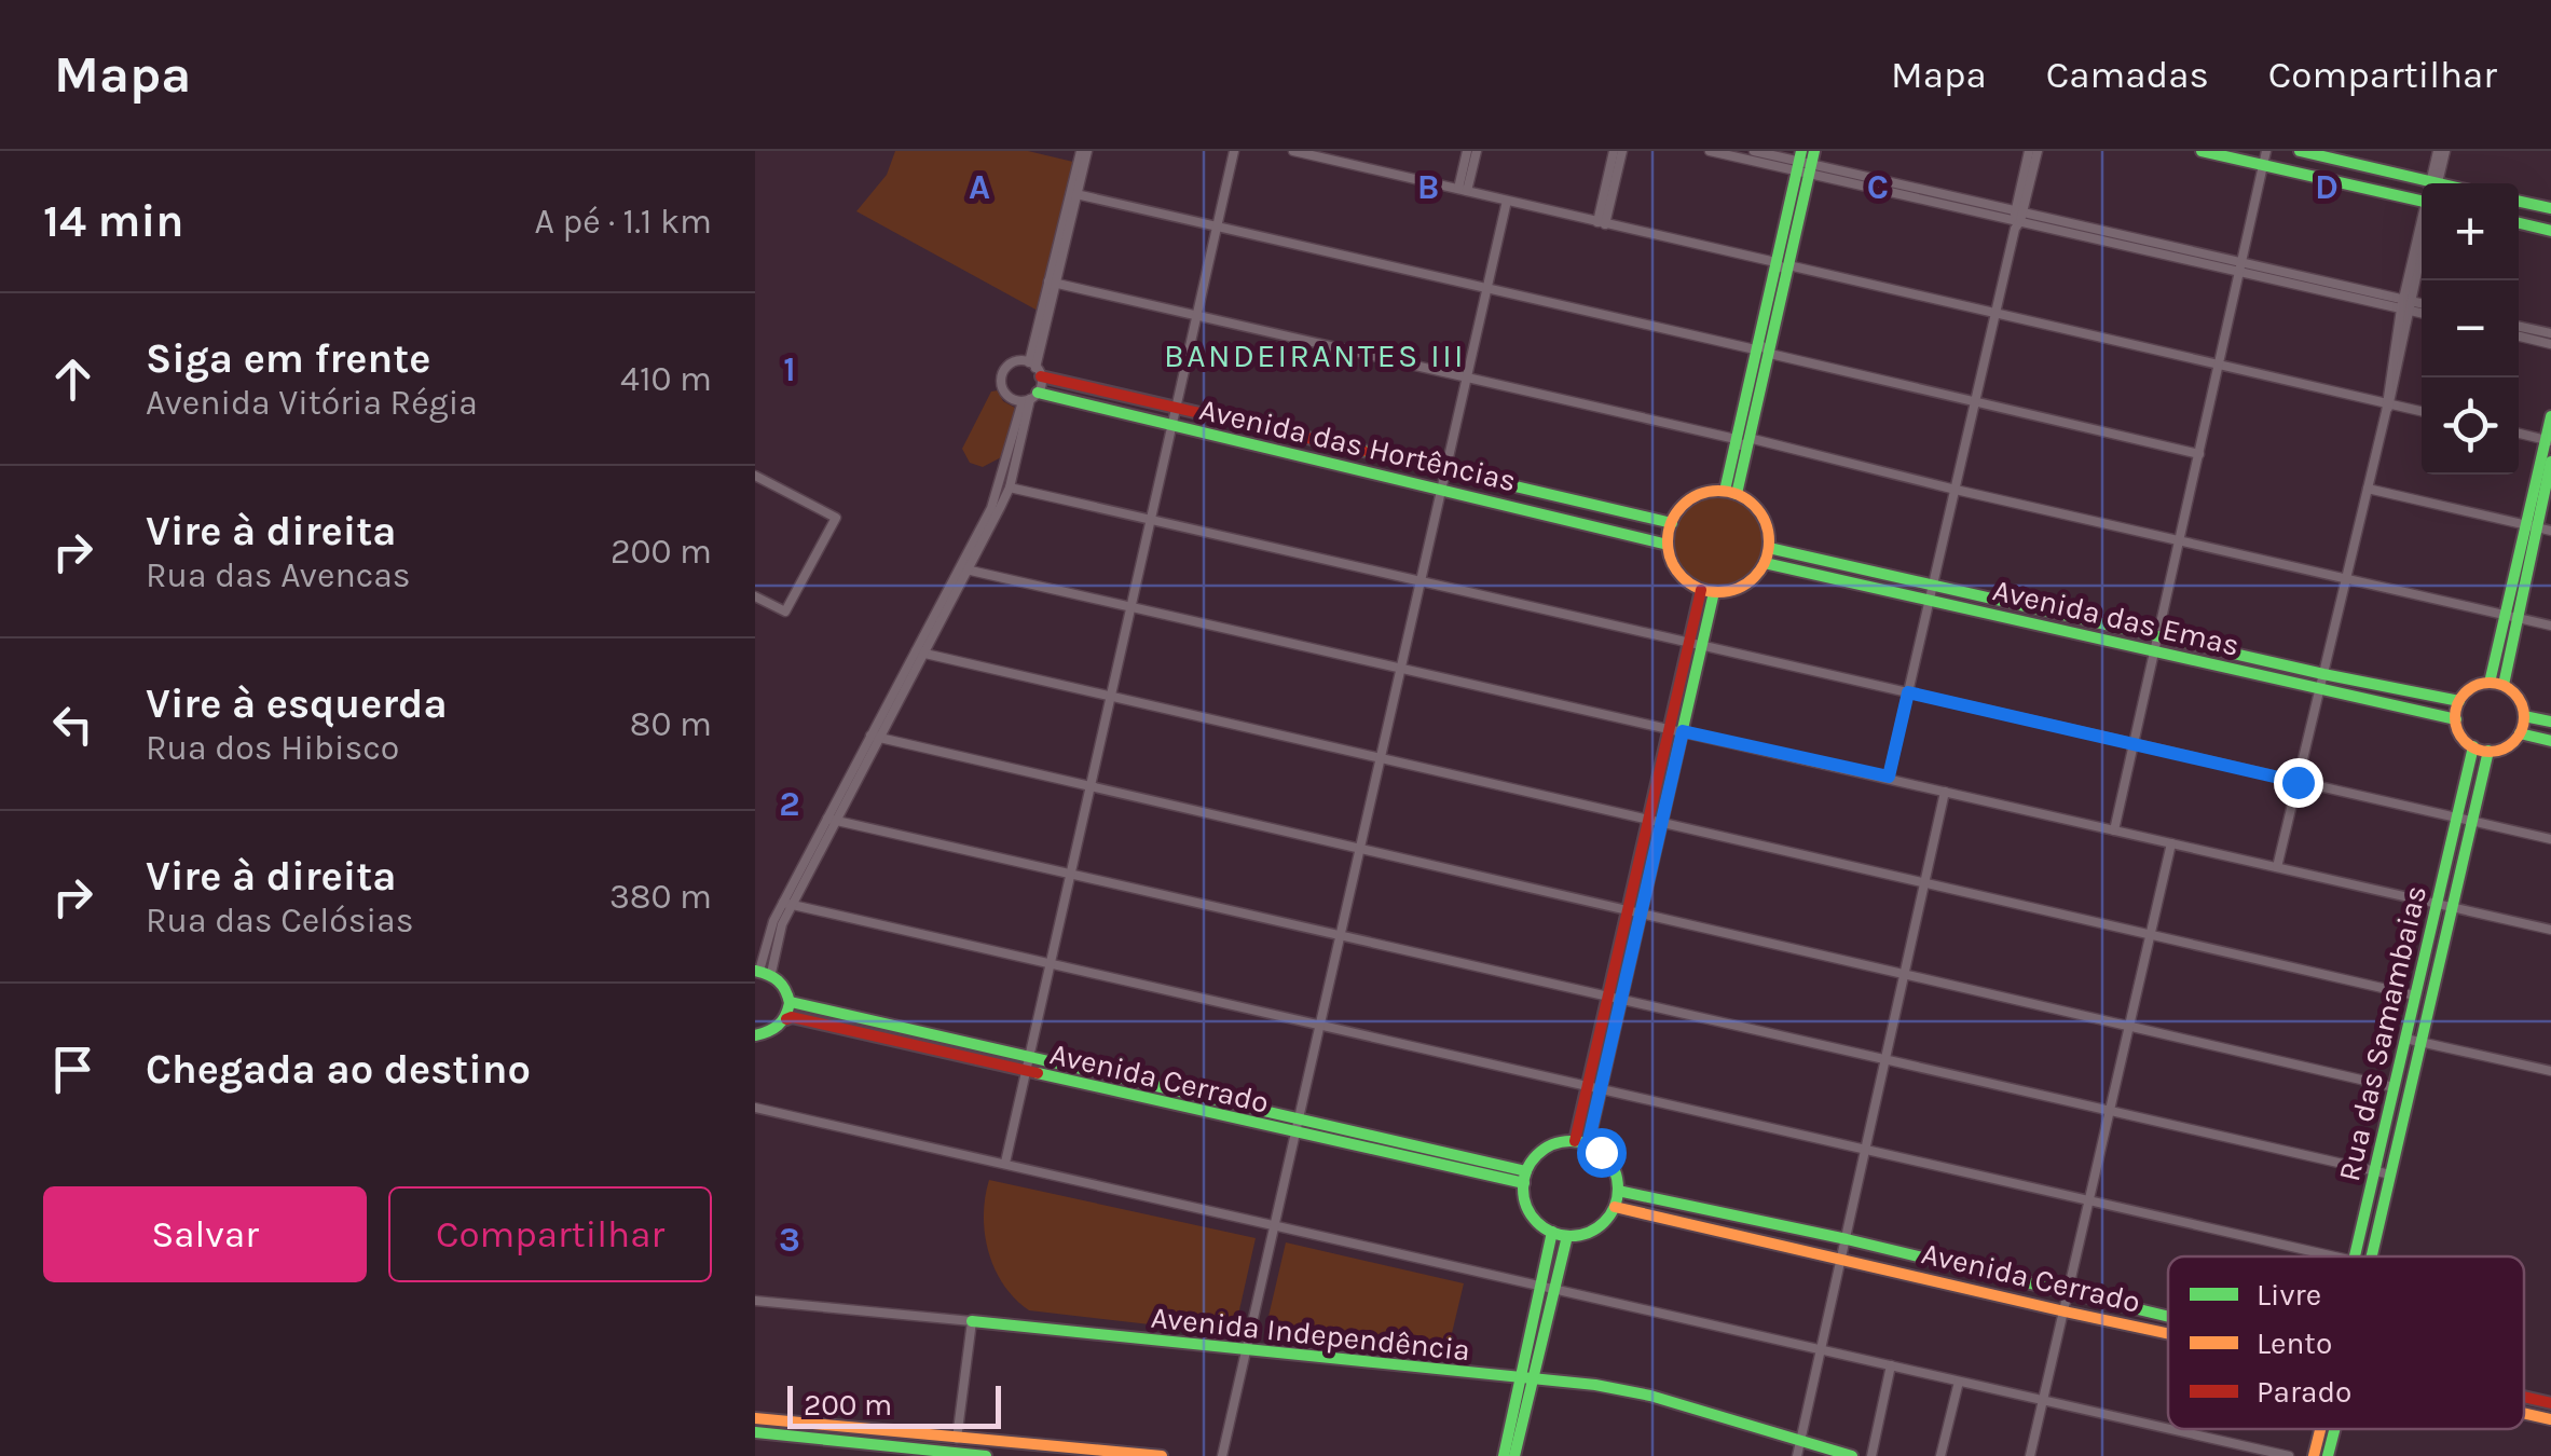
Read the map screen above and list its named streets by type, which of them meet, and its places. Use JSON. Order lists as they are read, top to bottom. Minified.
{"streets":{"street":["Avenida das Hortências","Avenida das Emas","Rua das Samambaias","Avenida Cerrado","Avenida Independência"]},"crossings":[["Avenida das Hortências","Avenida das Emas"],["Avenida das Emas","Rua das Samambaias"]],"districts":["BANDEIRANTES III"],"legend":["Livre","Lento","Parado"],"scale_bar":"200 m","page":{"header":"Mapa","nav":["Mapa","Camadas","Compartilhar"],"heading":["14 min","A pé · 1.1 km"],"map_buttons":["+","−"],"list":[["Siga em frente","Avenida Vitória Régia","410 m"],["Vire à direita","Rua das Avencas","200 m"],["Vire à esquerda","Rua dos Hibisco","80 m"],["Vire à direita","Rua das Celósias","380 m"],"Chegada ao destino"],"buttons":["Salvar","Compartilhar"],"scale":"200 m"},"grid":{"columns":["A","B","C","D"],"rows":["1","2","3"]}}
